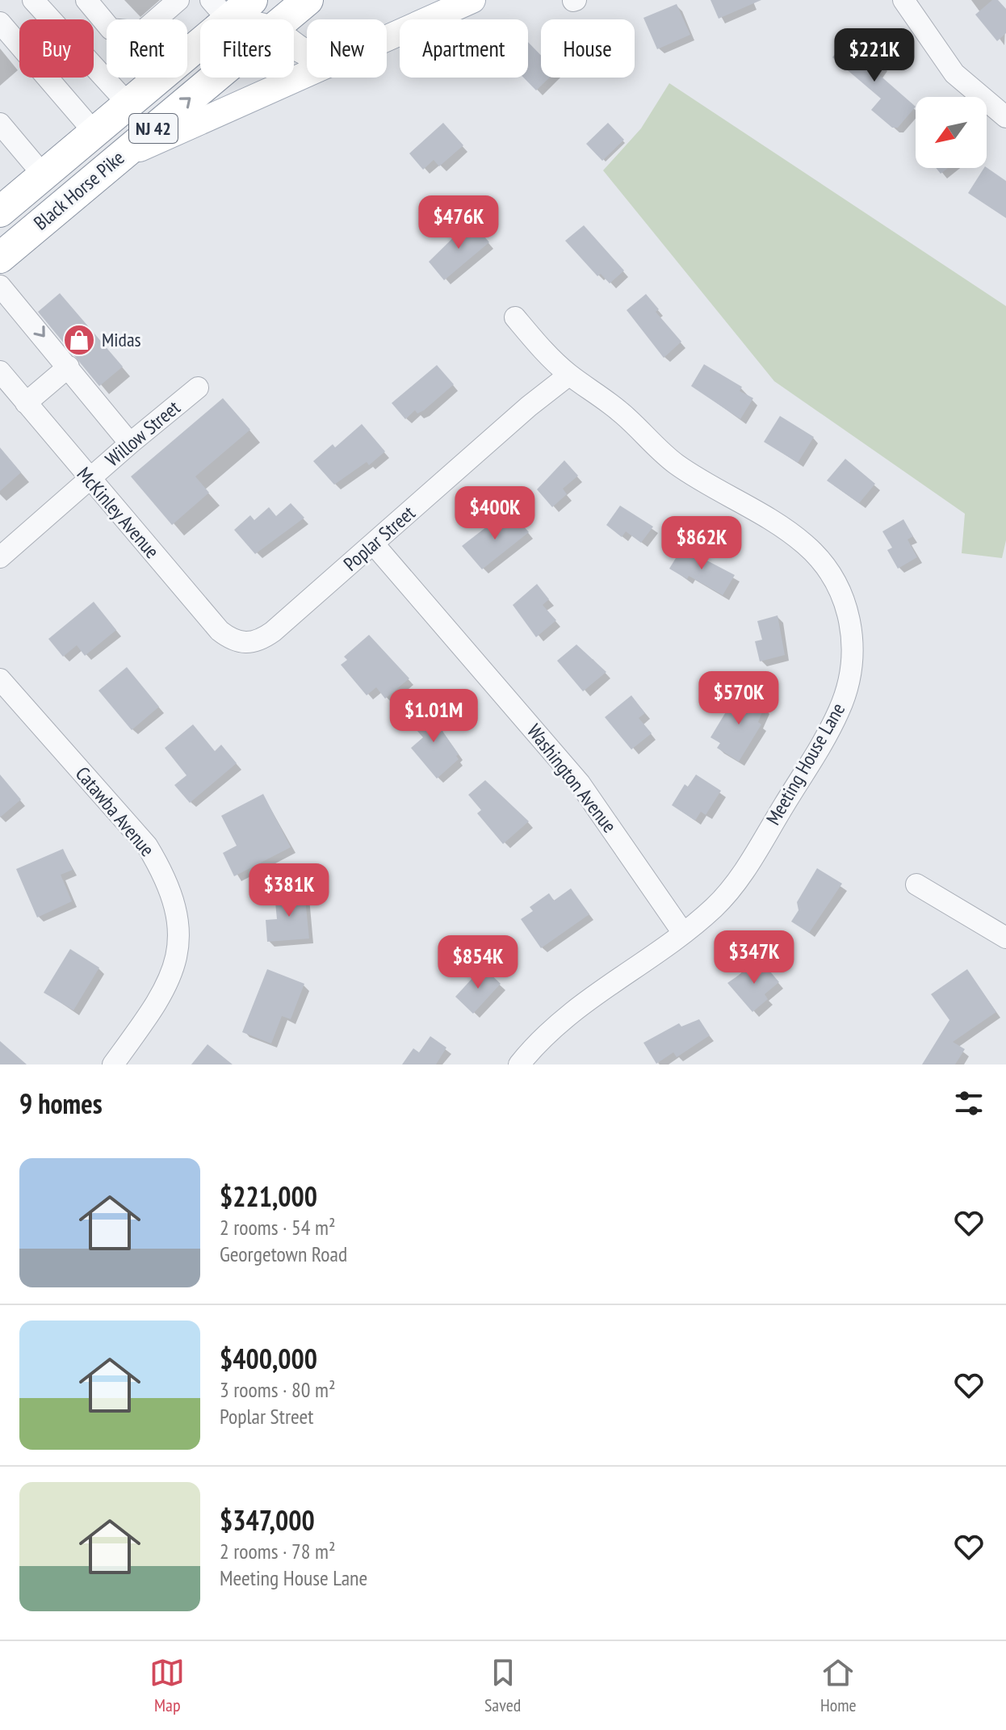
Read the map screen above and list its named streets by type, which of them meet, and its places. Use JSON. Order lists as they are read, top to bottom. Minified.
{"streets":{"highway":["NJ 42","Black Horse Pike"],"street":["Willow Street","McKinley Avenue","Poplar Street","Meeting House Lane","Washington Avenue","Catawba Avenue"]},"crossings":[["Willow Street","McKinley Avenue"],["McKinley Avenue","Poplar Street"],["Poplar Street","Meeting House Lane"],["Poplar Street","Washington Avenue"],["Meeting House Lane","Washington Avenue"]],"places":{"shop":["Midas"]},"north":"bottom left","page":{"chip":["Buy","Rent","Filters","New","Apartment","House"],"price":["$221K","$476K","$400K","$862K","$570K","$1.01M","$381K","$347K","$854K"],"heading":"9 homes","list":[{"name":"$221,000","note":"2 rooms · 54 m² · Georgetown Road"},{"name":"$400,000","note":"3 rooms · 80 m² · Poplar Street"},{"name":"$347,000","note":"2 rooms · 78 m² · Meeting House Lane"}],"tabs":["Map","Saved","Home"]}}
